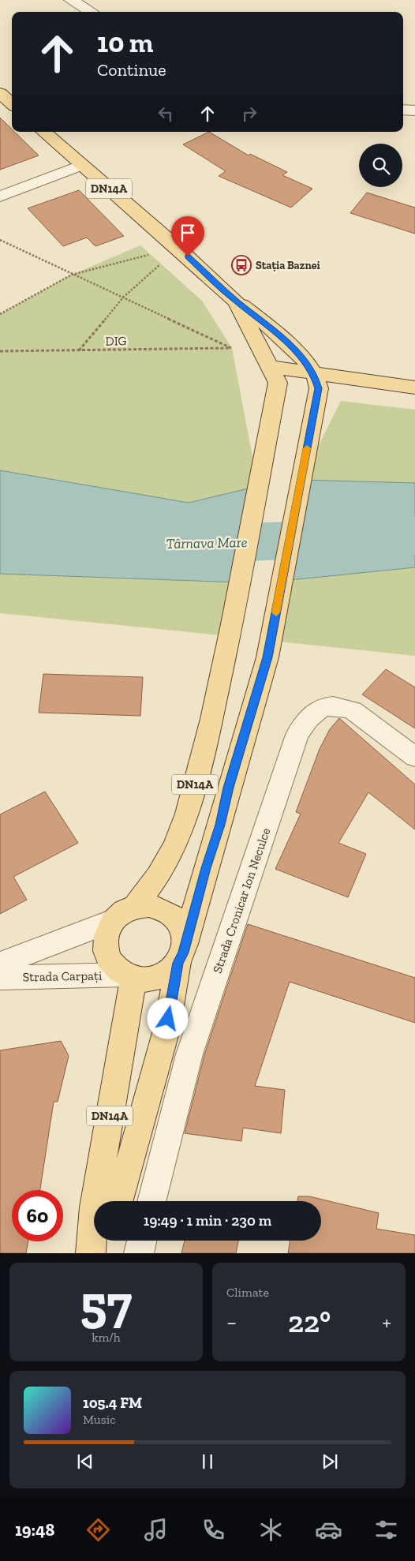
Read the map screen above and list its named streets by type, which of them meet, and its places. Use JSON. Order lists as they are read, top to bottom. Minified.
{"streets":{"main road":["DN14A"],"street":["Strada Cronicar Ion Neculce","Strada Carpați"],"path":["DIG"]},"crossings":[["DN14A","Strada Carpați"]],"water":["Târnava Mare"],"places":{"bus stop":["Stația Baznei"]},"page":{"turn":["10 m","Continue"],"limit":"60","trip":"19:49 · 1 min · 230 m","tile":[["57","km/h"],"Climate"],"heat":["−","22°","+"],"song":["105.4 FM","Music"],"tabs":"19:48"}}
